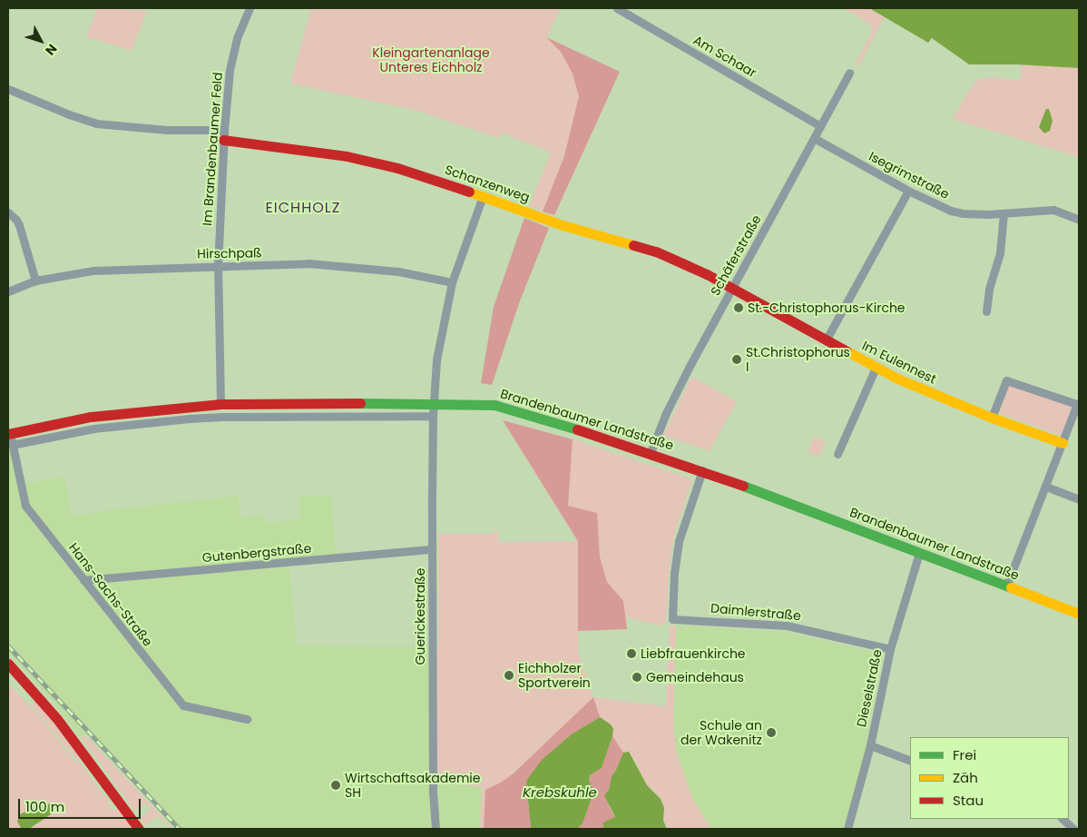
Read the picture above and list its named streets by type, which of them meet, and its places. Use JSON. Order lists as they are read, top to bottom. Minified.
{"streets":{"street":["Am Schaar","Im Brandenbaumer Feld","Isegrimstraße","Schanzenweg","Hirschpaß","Schäferstraße","Im Eulennest","Brandenbaumer Landstraße","Gutenbergstraße","Hans-Sachs-Straße","Daimlerstraße","Guerickestraße","Dieselstraße"]},"crossings":[["Am Schaar","Schäferstraße"],["Im Brandenbaumer Feld","Schanzenweg"],["Im Brandenbaumer Feld","Hirschpaß"],["Im Brandenbaumer Feld","Brandenbaumer Landstraße"],["Isegrimstraße","Schäferstraße"],["Schanzenweg","Schäferstraße"],["Schanzenweg","Im Eulennest"],["Schanzenweg","Guerickestraße"],["Hirschpaß","Guerickestraße"],["Schäferstraße","Im Eulennest"],["Schäferstraße","Brandenbaumer Landstraße"],["Brandenbaumer Landstraße","Hans-Sachs-Straße"],["Brandenbaumer Landstraße","Daimlerstraße"],["Brandenbaumer Landstraße","Guerickestraße"],["Brandenbaumer Landstraße","Dieselstraße"],["Gutenbergstraße","Hans-Sachs-Straße"],["Gutenbergstraße","Guerickestraße"],["Daimlerstraße","Dieselstraße"]],"districts":["EICHHOLZ"],"water":["Krebskuhle"],"parks":["Kleingartenanlage Unteres Eichholz"],"places":["St.-Christophorus-Kirche","St.Christophorus I","Liebfrauenkirche","Eichholzer Sportverein","Gemeindehaus","Schule an der Wakenitz","Wirtschaftsakademie SH"],"legend":["Frei","Zäh","Stau"],"scale_bar":"100 m","north":"bottom right"}
